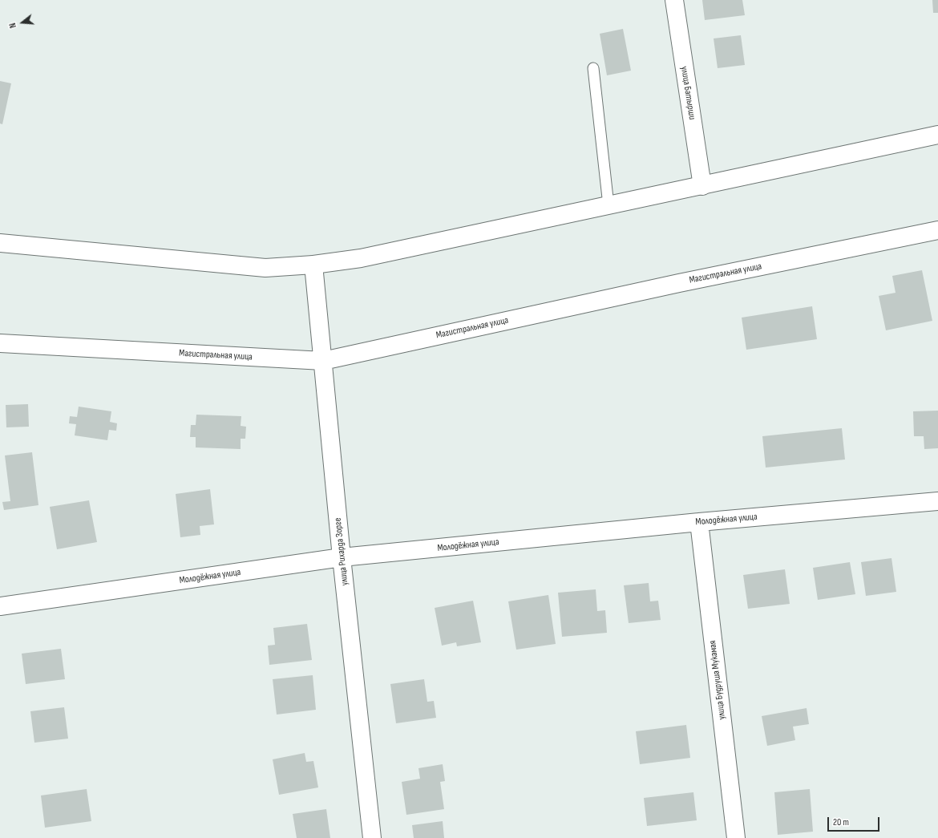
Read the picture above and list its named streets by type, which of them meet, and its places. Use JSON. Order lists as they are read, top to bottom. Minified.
{"streets":{"street":["улица Батырши","Магистральная улица","Молодёжная улица","улица Рихарда Зорге","улица Будруша Мукамая"]},"crossings":[["Магистральная улица","улица Рихарда Зорге"],["Молодёжная улица","улица Рихарда Зорге"],["Молодёжная улица","улица Будруша Мукамая"]],"scale_bar":"20 m","north":"left"}
